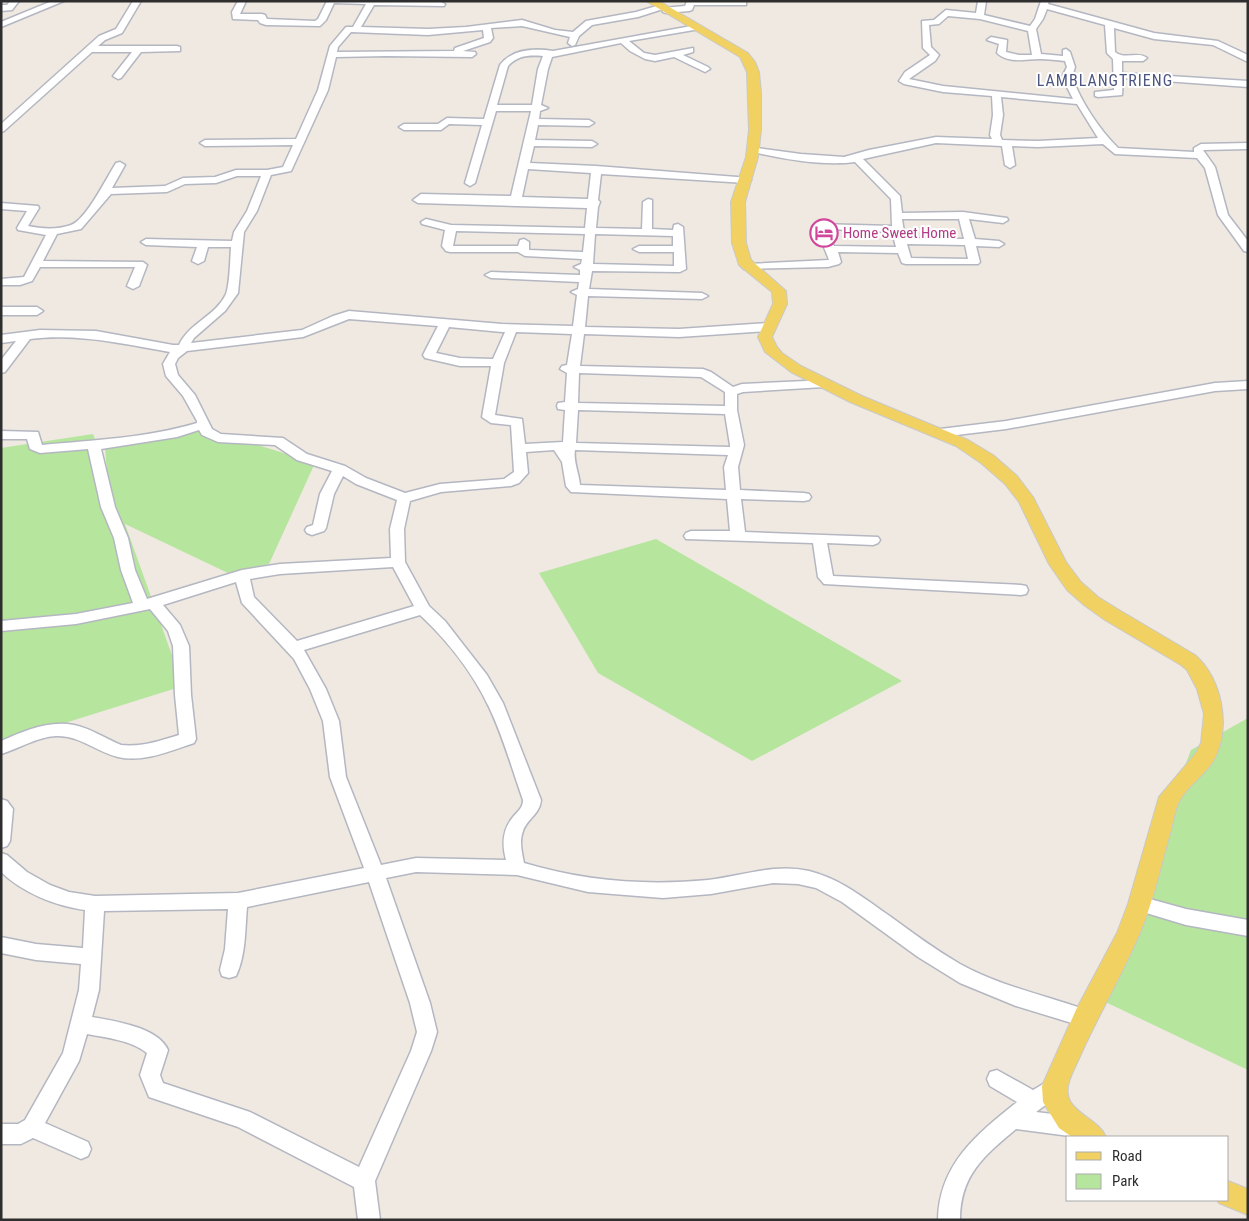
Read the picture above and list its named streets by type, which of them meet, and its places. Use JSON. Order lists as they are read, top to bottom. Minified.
{"districts":["LAMBLANGTRIENG"],"places":{"hotel":["Home Sweet Home"]},"legend":["Road","Park"]}
